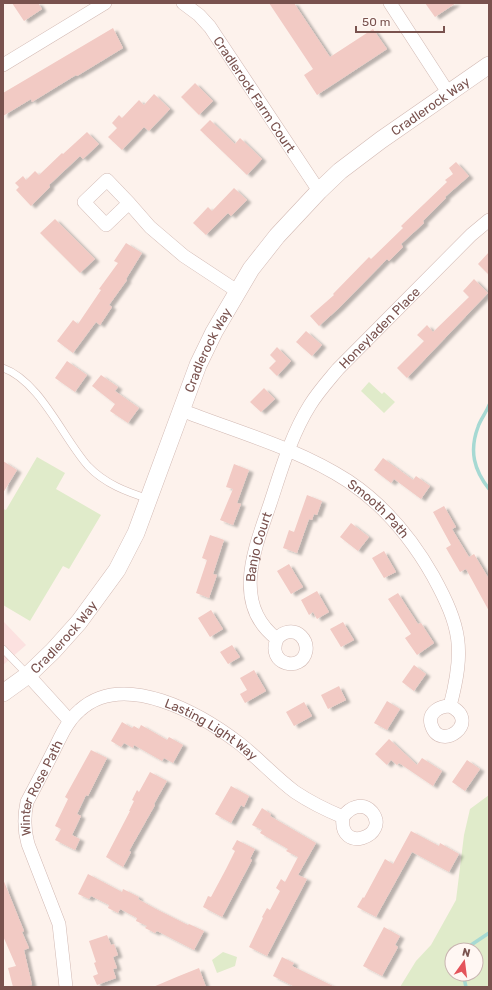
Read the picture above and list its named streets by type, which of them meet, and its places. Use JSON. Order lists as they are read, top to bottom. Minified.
{"streets":{"street":["Cradlerock Farm Court","Cradlerock Way","Honeyladen Place","Smooth Path","Banjo Court","Lasting Light Way","Winter Rose Path"]},"crossings":[["Cradlerock Farm Court","Cradlerock Way"],["Cradlerock Way","Smooth Path"],["Honeyladen Place","Smooth Path"],["Honeyladen Place","Banjo Court"],["Smooth Path","Banjo Court"],["Lasting Light Way","Winter Rose Path"]],"scale_bar":"50 m","north":"top"}
